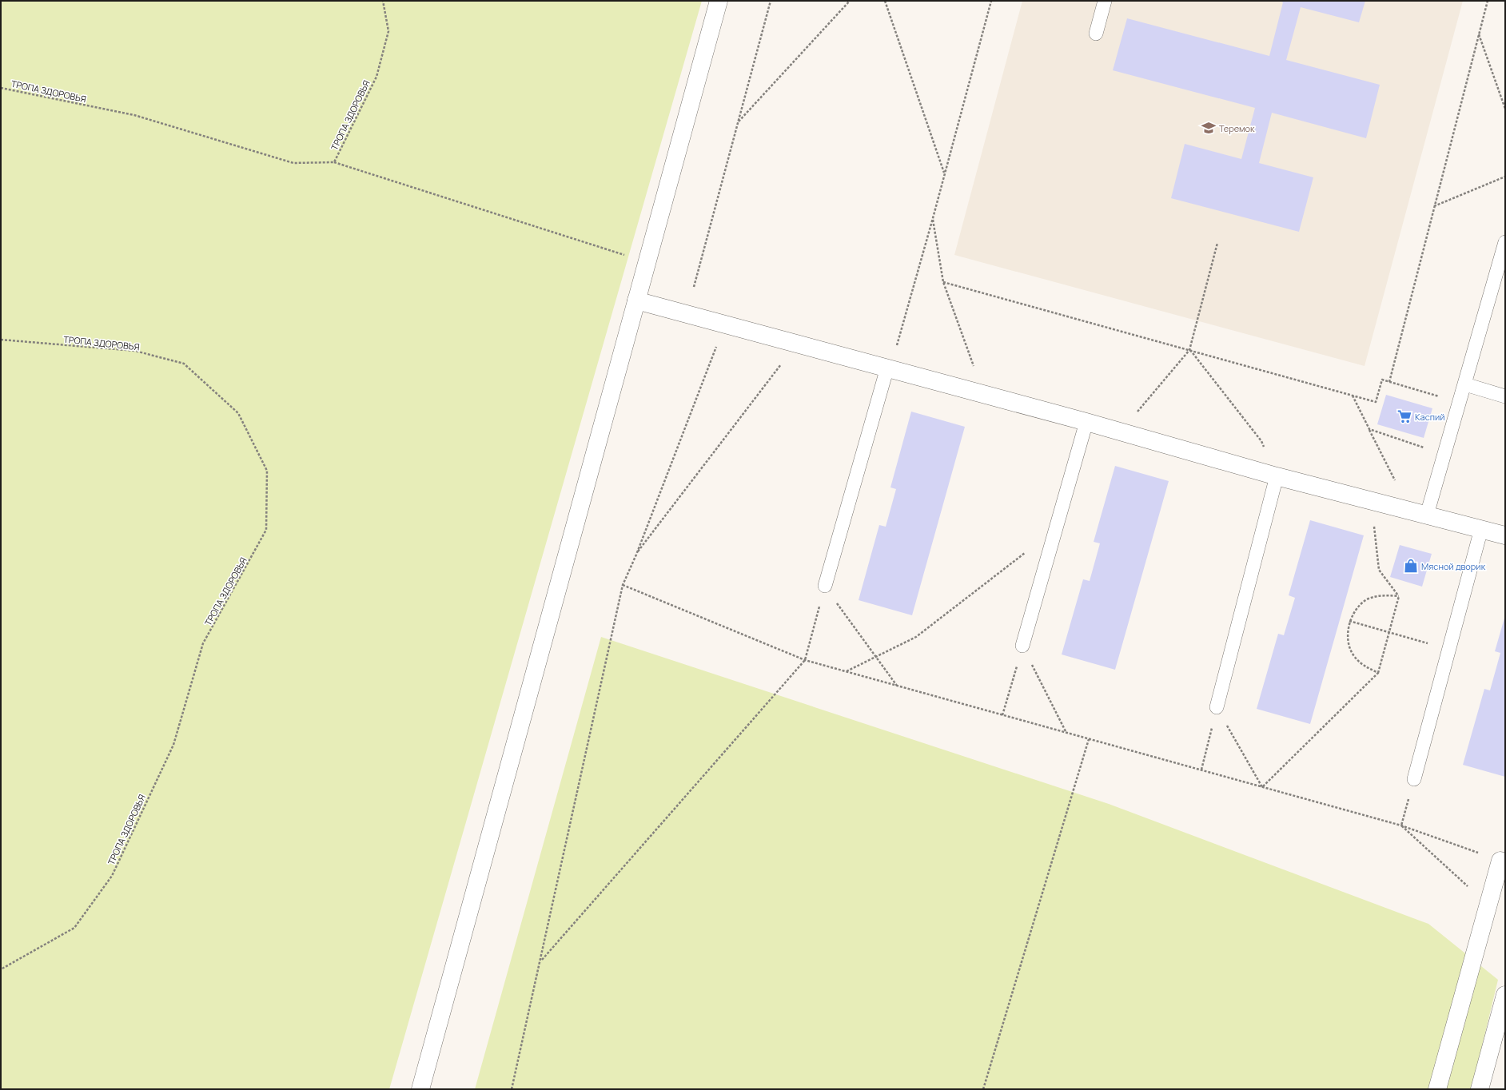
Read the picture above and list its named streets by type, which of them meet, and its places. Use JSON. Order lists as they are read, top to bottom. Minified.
{"streets":{"path":["ТРОПА ЗДОРОВЬЯ"]},"places":{"school or university":["Теремок"],"supermarket":["Каспий"],"shop":["Мясной дворик"]}}
